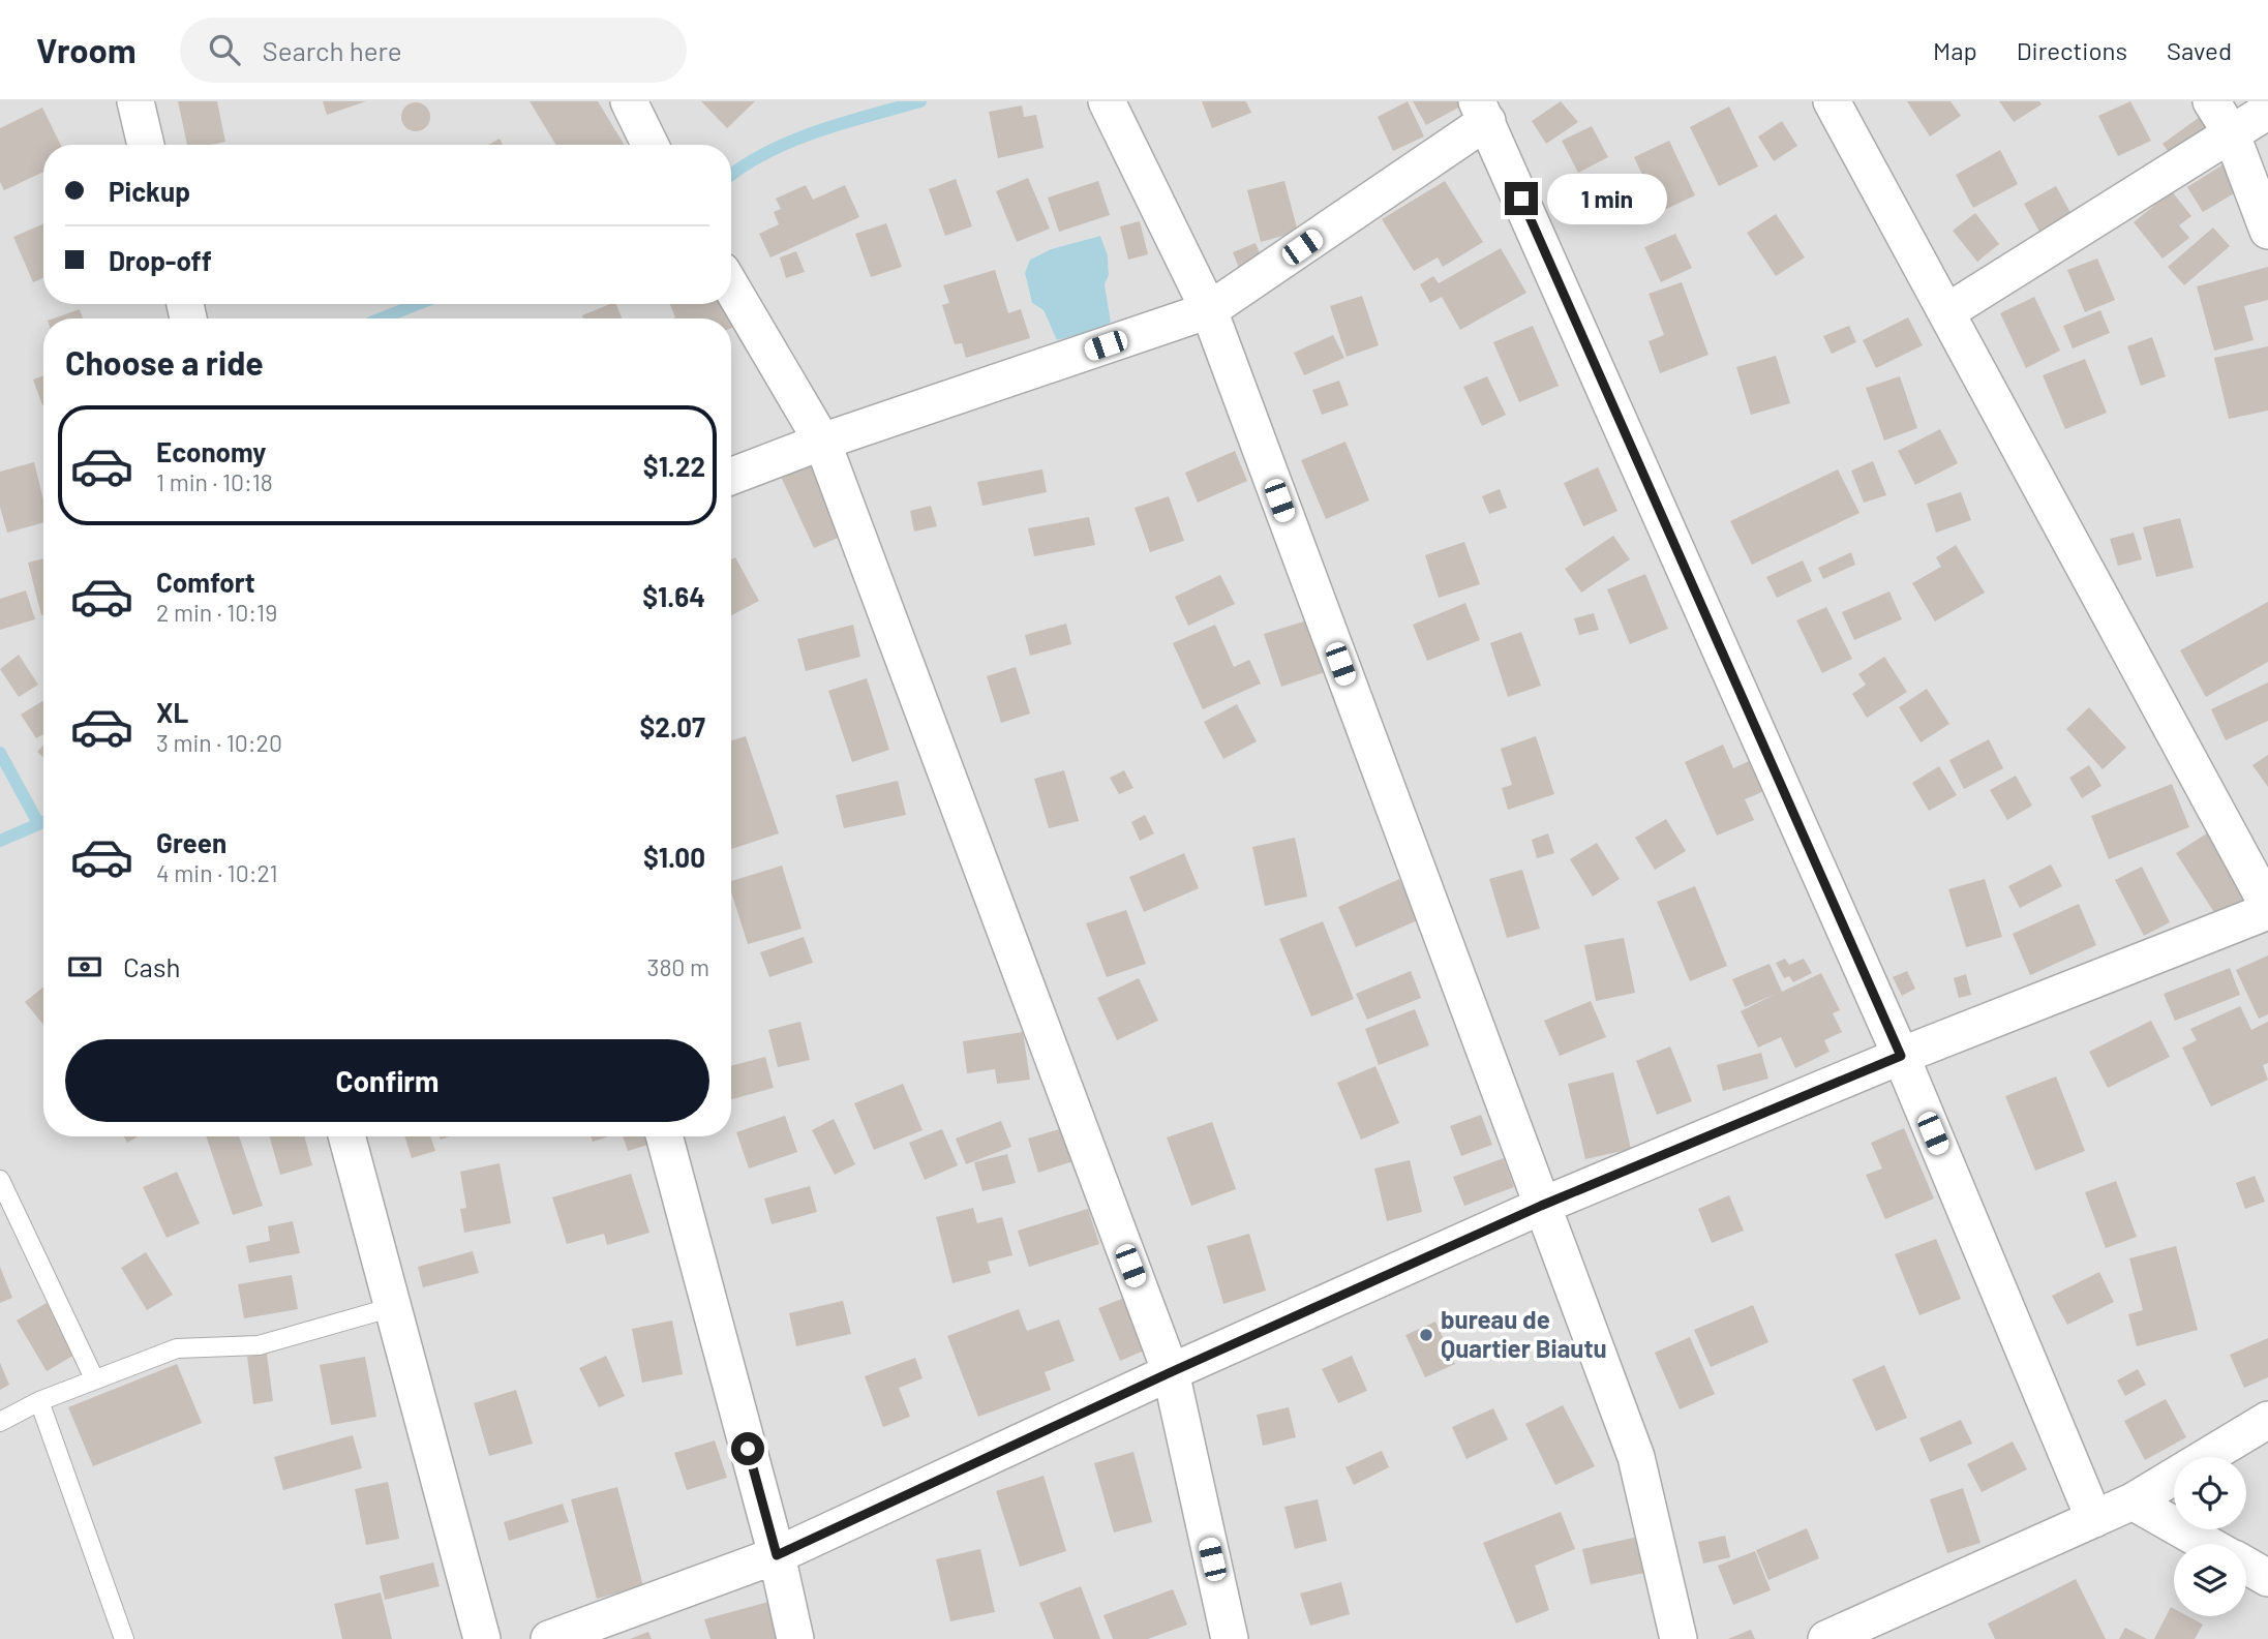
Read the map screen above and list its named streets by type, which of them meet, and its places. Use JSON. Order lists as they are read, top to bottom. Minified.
{"places":["bureau de Quartier Biautu"],"page":{"header":"Vroom","search":"Search here","nav":["Map","Directions","Saved"],"banner":["Pickup","Drop-off"],"bubble":"1 min","heading":"Choose a ride","list":[{"name":"Economy","note":"1 min · 10:18","value":"$1.22"},{"name":"Comfort","note":"2 min · 10:19","value":"$1.64"},{"name":"XL","note":"3 min · 10:20","value":"$2.07"},{"name":"Green","note":"4 min · 10:21","value":"$1.00"}],"pay":["Cash","380 m"],"buttons":"Confirm"}}
